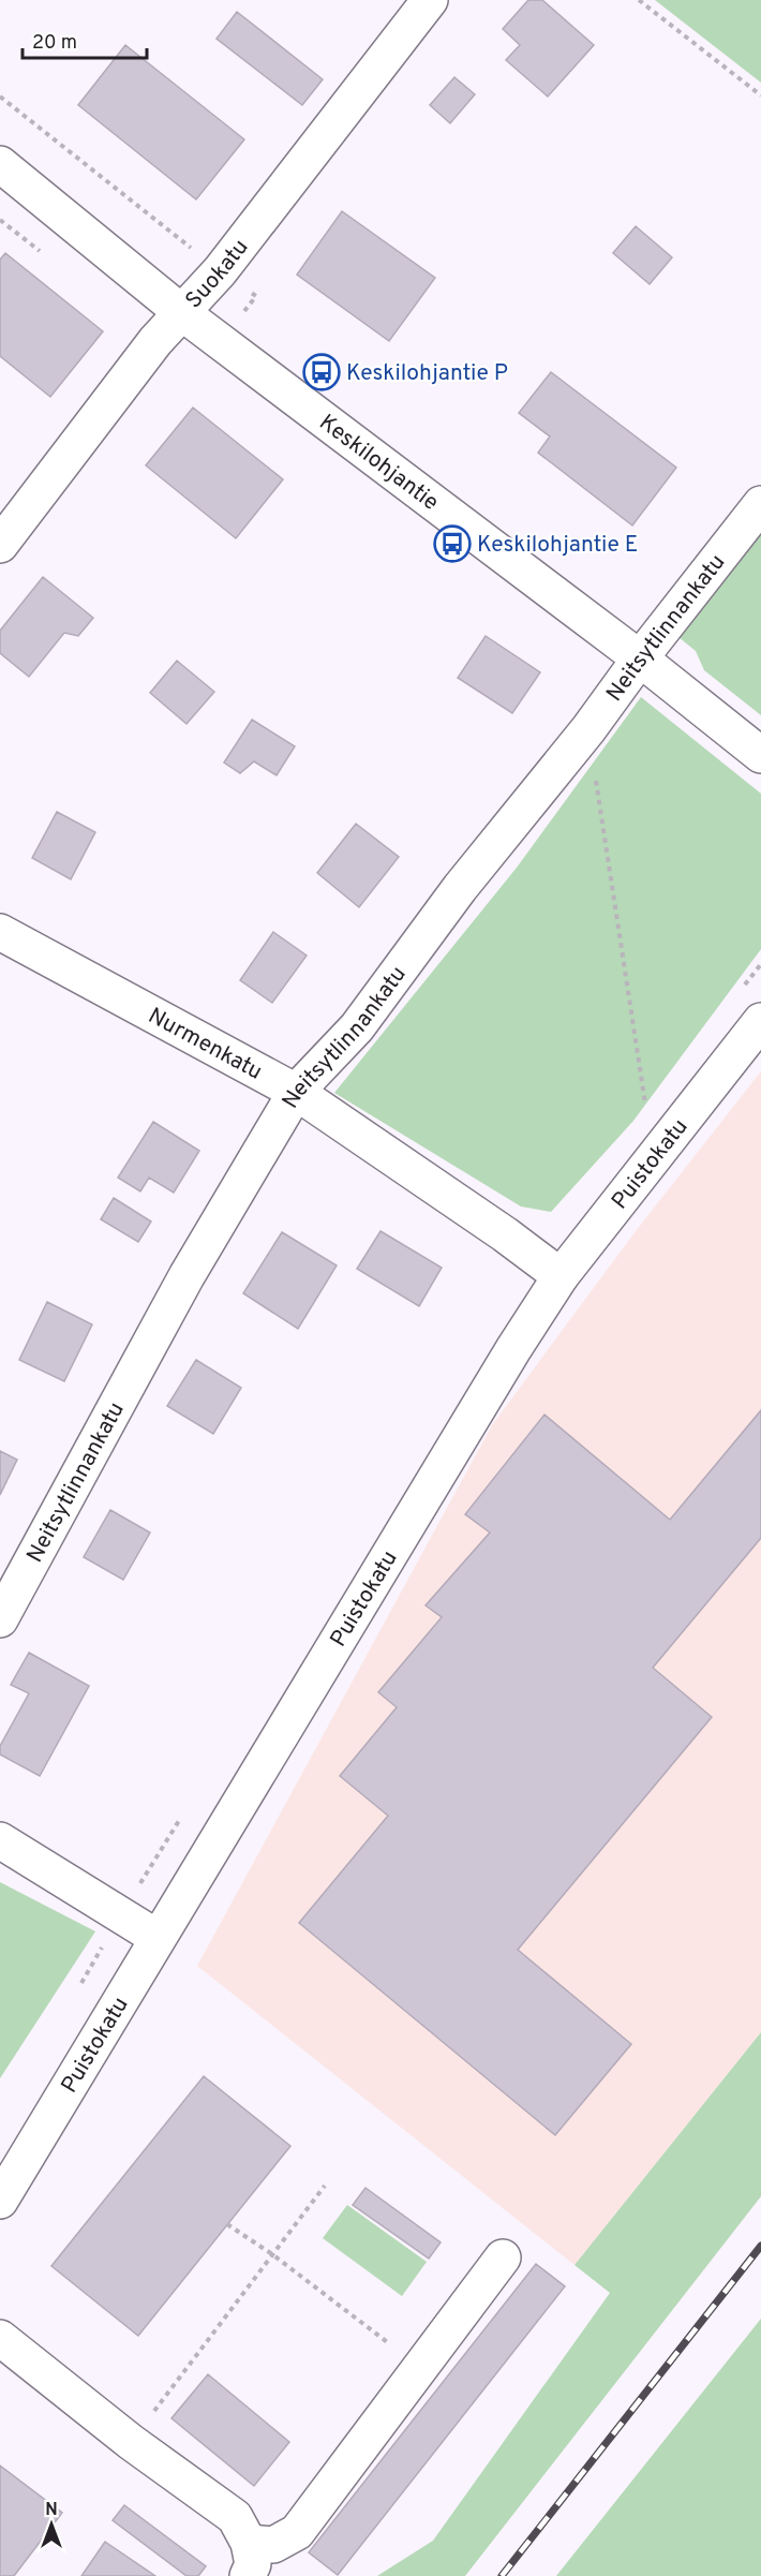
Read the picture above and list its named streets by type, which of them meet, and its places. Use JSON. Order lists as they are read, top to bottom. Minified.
{"streets":{"street":["Suokatu","Keskilohjantie","Neitsytlinnankatu","Nurmenkatu","Puistokatu"]},"crossings":[["Suokatu","Keskilohjantie"],["Keskilohjantie","Neitsytlinnankatu"],["Neitsytlinnankatu","Nurmenkatu"],["Nurmenkatu","Puistokatu"]],"places":{"bus stop":["Keskilohjantie P","Keskilohjantie E"]},"scale_bar":"20 m","north":"top"}
